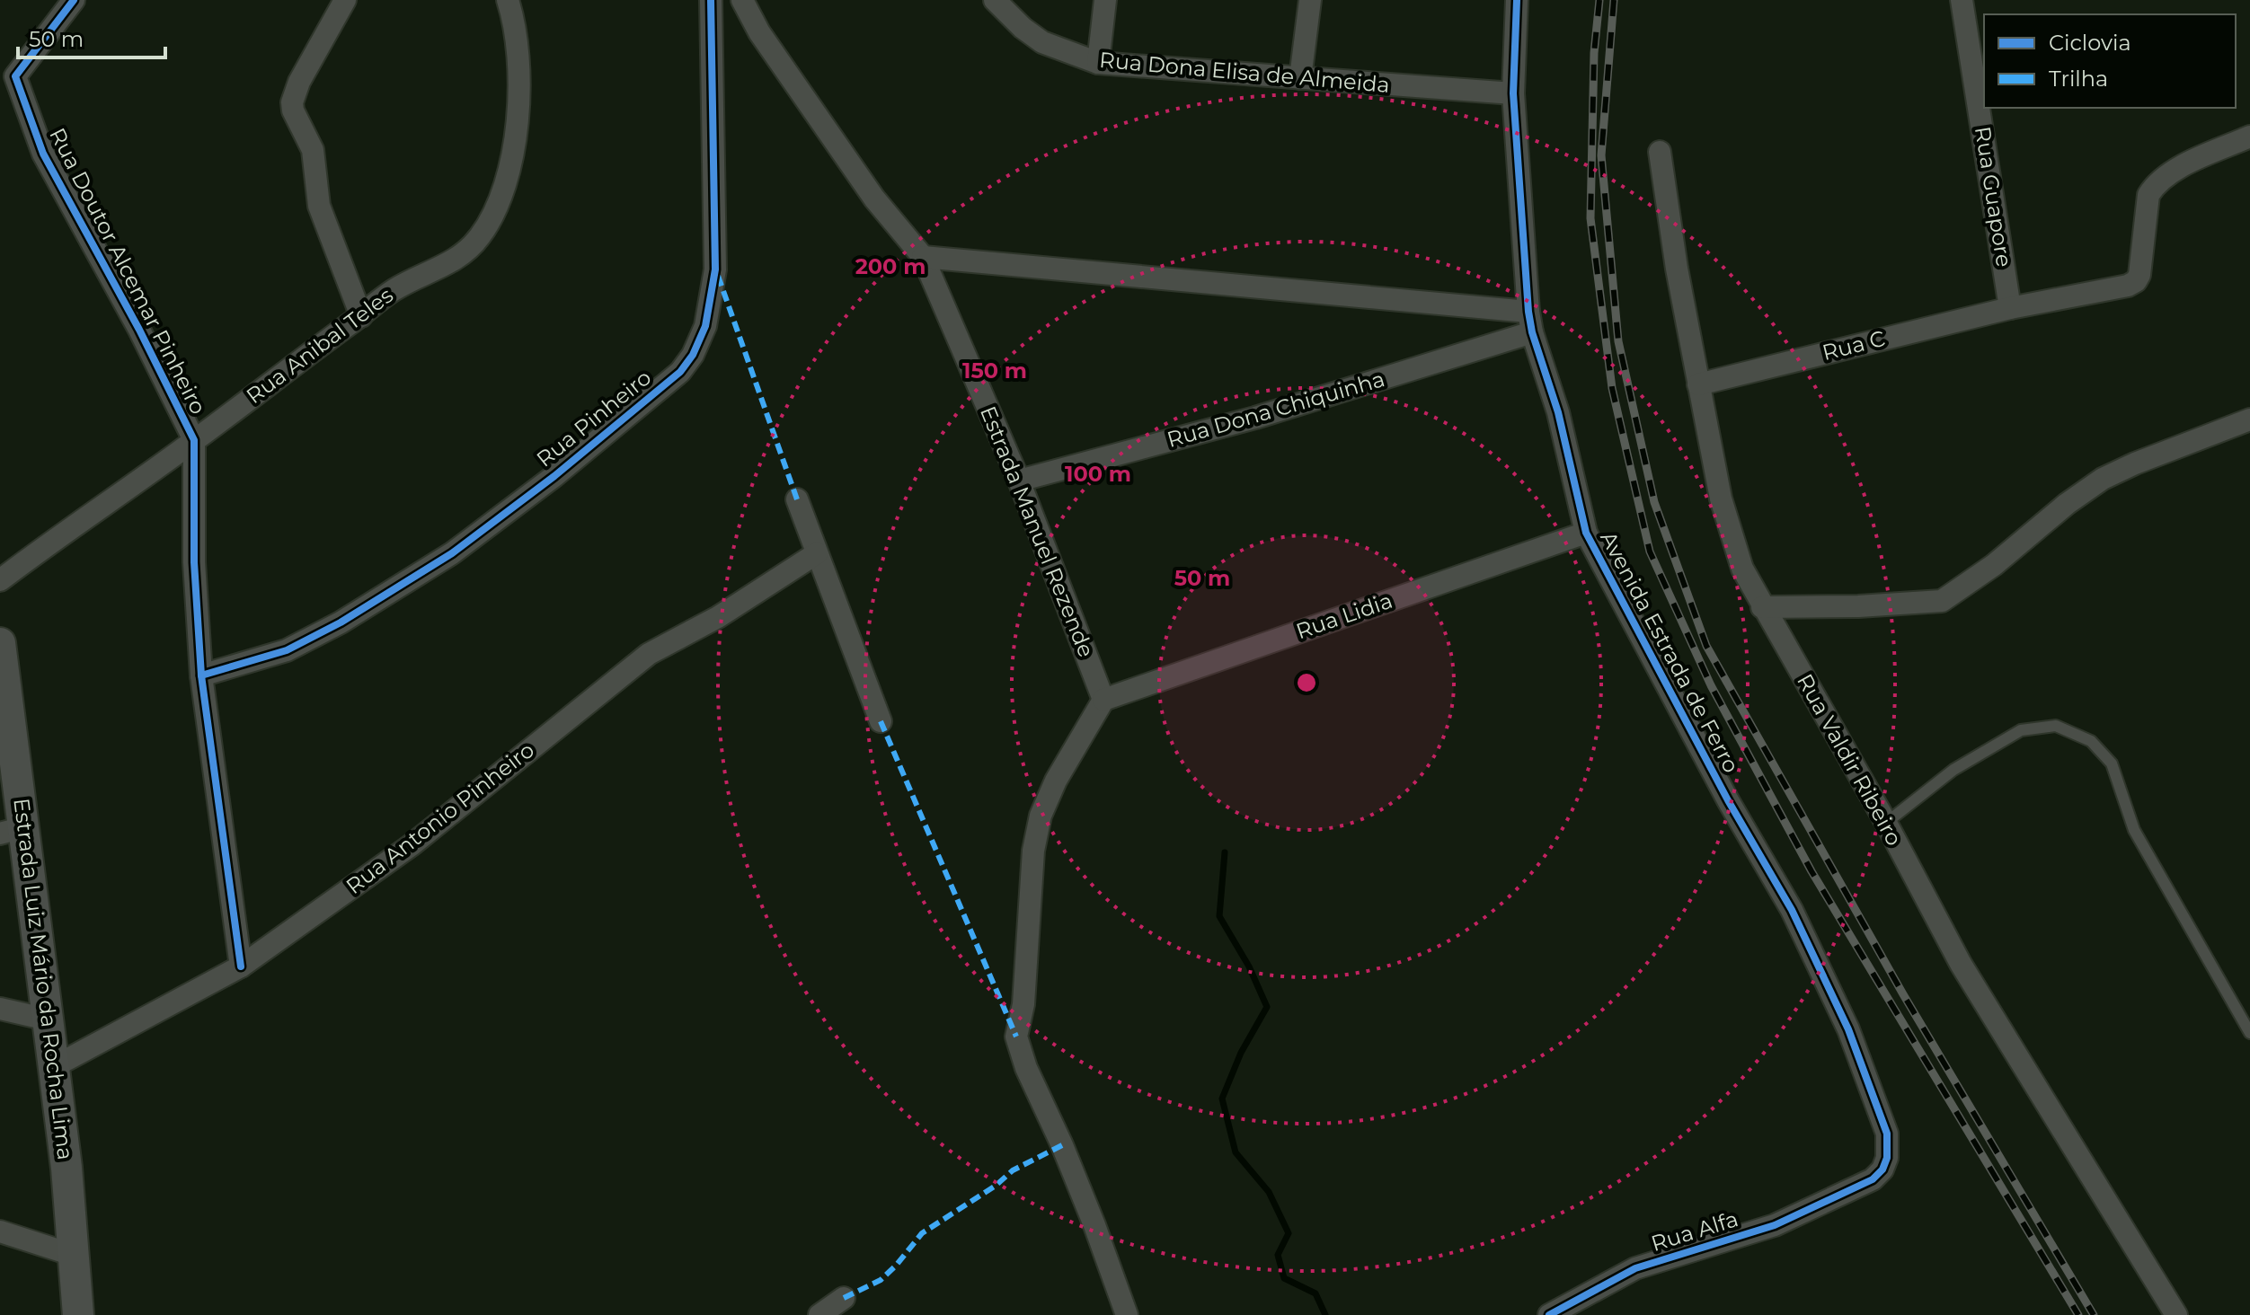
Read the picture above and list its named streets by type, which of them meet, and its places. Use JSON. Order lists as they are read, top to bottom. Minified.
{"streets":{"main road":["Estrada Luiz Mário da Rocha Lima"],"street":["Rua Dona Elisa de Almeida","Rua Guapore","Rua Doutor Alcemar Pinheiro","Rua Anibal Teles","Rua C","Rua Dona Chiquinha","Rua Pinheiro","Estrada Manuel Rezende","Rua Lidia","Avenida Estrada de Ferro","Rua Valdir Ribeiro","Rua Antonio Pinheiro","Rua Alfa"]},"crossings":[["Rua Dona Elisa de Almeida","Avenida Estrada de Ferro"],["Rua Guapore","Rua C"],["Rua Doutor Alcemar Pinheiro","Rua Anibal Teles"],["Rua Doutor Alcemar Pinheiro","Rua Pinheiro"],["Rua Doutor Alcemar Pinheiro","Rua Antonio Pinheiro"],["Rua C","Rua Valdir Ribeiro"],["Rua Dona Chiquinha","Estrada Manuel Rezende"],["Rua Dona Chiquinha","Avenida Estrada de Ferro"],["Estrada Manuel Rezende","Rua Lidia"],["Rua Lidia","Avenida Estrada de Ferro"],["Avenida Estrada de Ferro","Rua Alfa"],["Rua Antonio Pinheiro","Estrada Luiz Mário da Rocha Lima"]],"legend":["Ciclovia","Trilha"],"scale_bar":"50 m","rings":["200 m","150 m","100 m","50 m"]}
